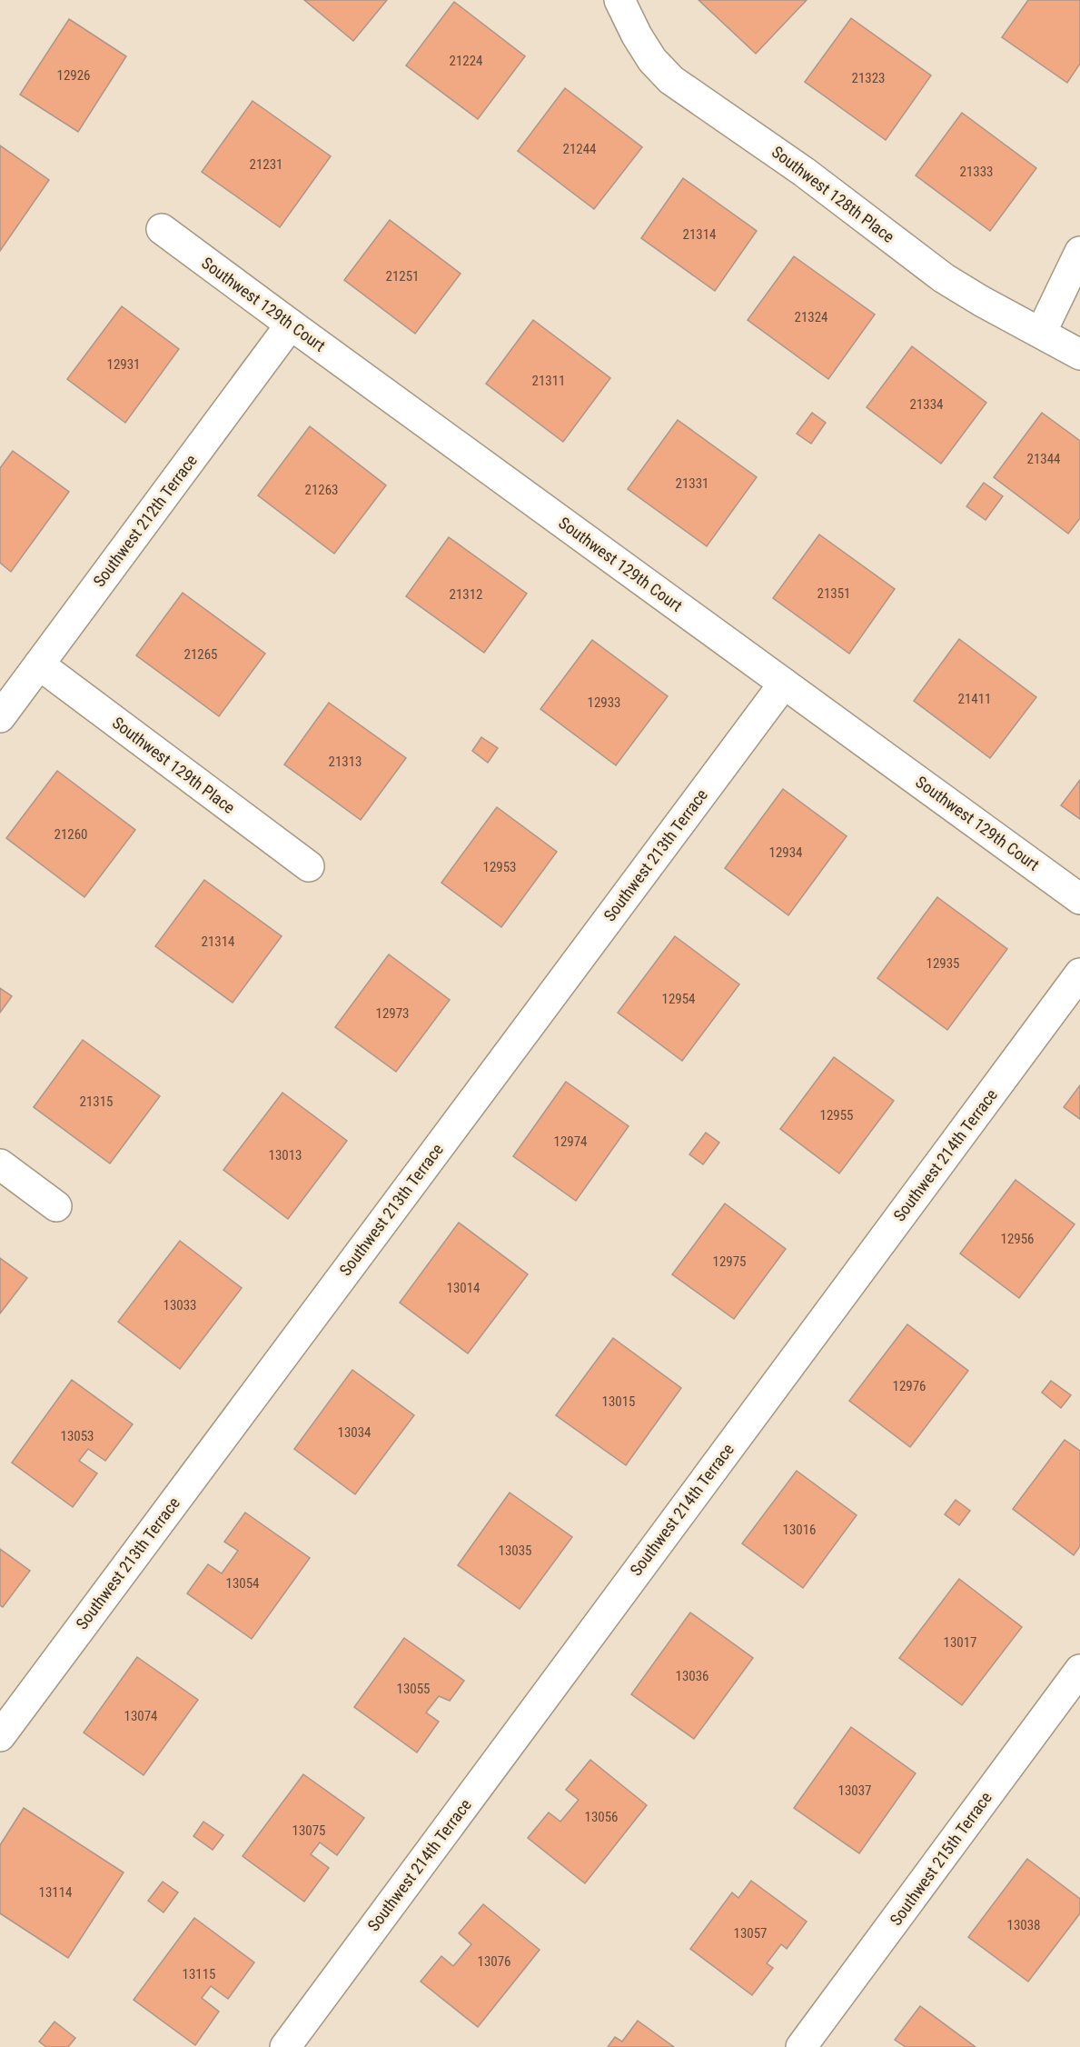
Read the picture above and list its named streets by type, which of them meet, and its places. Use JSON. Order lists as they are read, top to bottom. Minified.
{"streets":{"street":["Southwest 128th Place","Southwest 129th Court","Southwest 212th Terrace","Southwest 129th Place","Southwest 213th Terrace","Southwest 214th Terrace","Southwest 215th Terrace"]},"crossings":[["Southwest 129th Court","Southwest 212th Terrace"],["Southwest 129th Court","Southwest 213th Terrace"],["Southwest 212th Terrace","Southwest 129th Place"]],"house_numbers":["21224","12926","21323","21244","21231","21333","21314","21251","21324","12931","21311","21334","21344","21331","21263","21351","21312","21265","21411","12933","21313","21260","12934","12953","21314","12935","12954","12973","21315","12955","12974","13013","12956","12975","13014","13033","12976","13015","13034","13053","13016","13035","13054","13017","13036","13055","13074","13037","13056","13075","13114","13038","13057","13076","13115"]}
